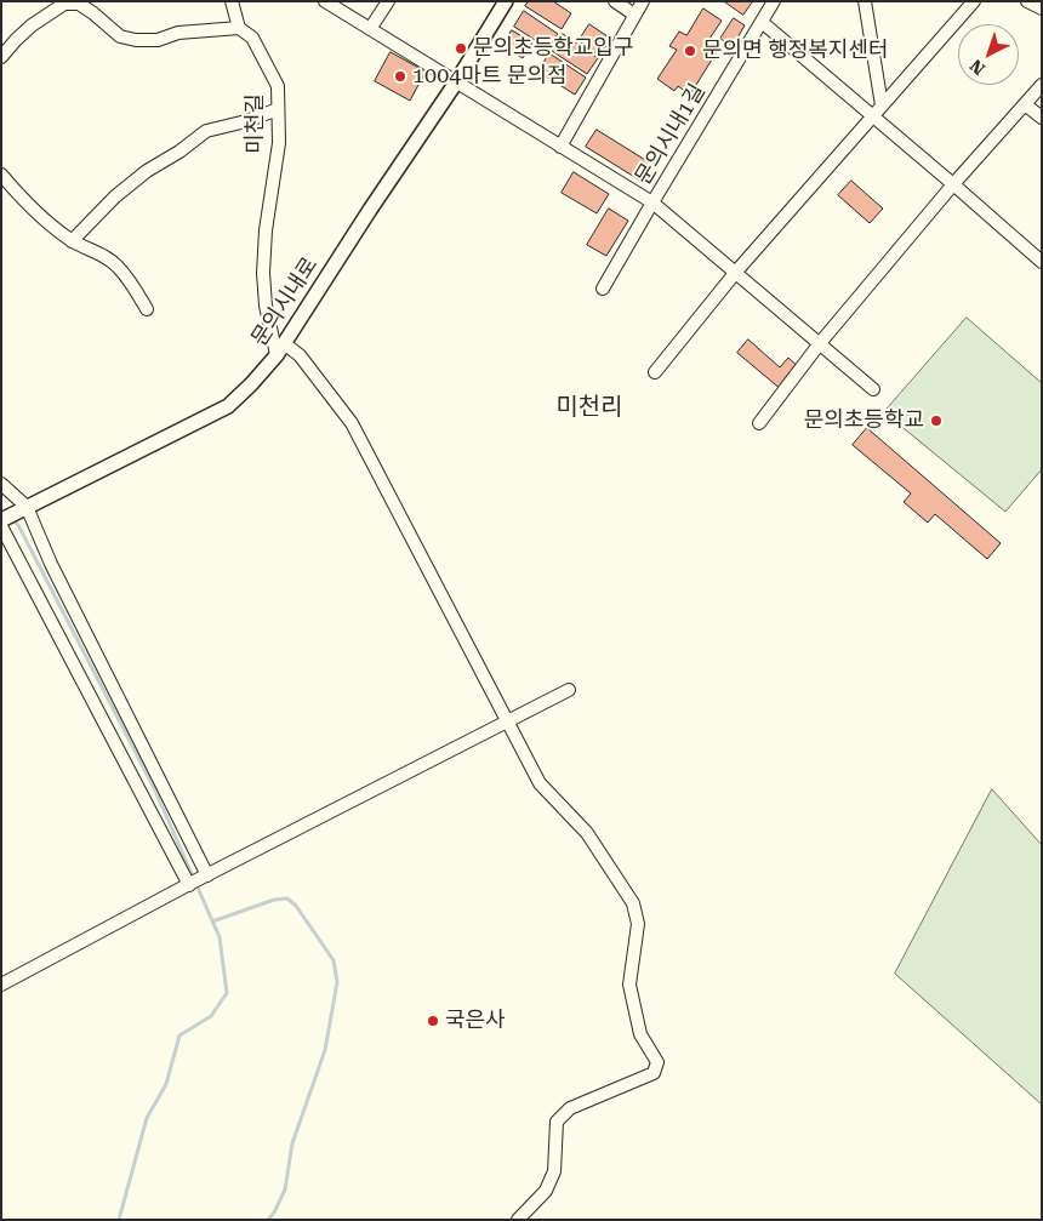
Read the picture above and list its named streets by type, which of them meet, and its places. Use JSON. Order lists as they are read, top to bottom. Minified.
{"streets":{"street":["미천길","문의시내1길","문의시내로"]},"crossings":[["미천길","문의시내로"]],"districts":["미천리"],"places":["문의초등학교입구","문의면 행정복지센터","1004마트 문의점","문의초등학교","국은사"],"north":"bottom left"}
